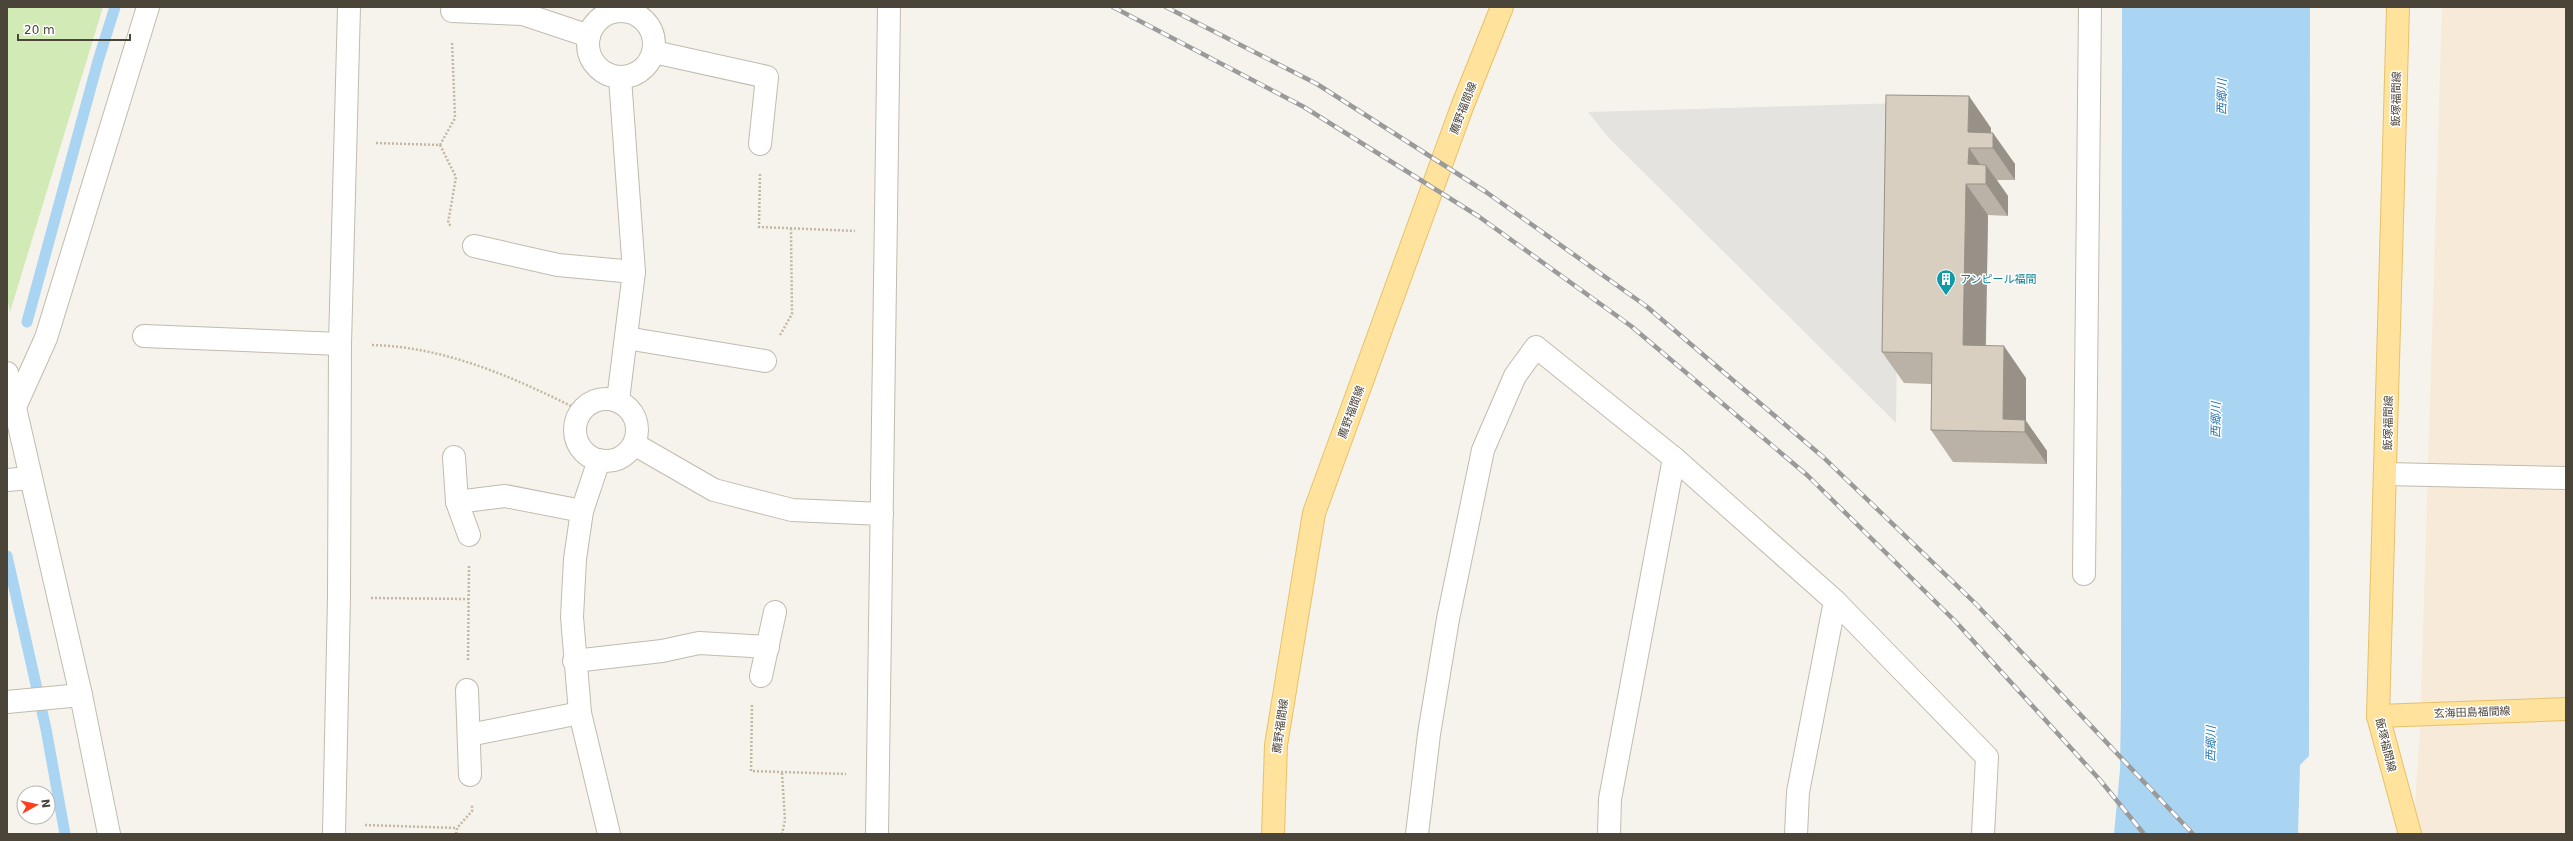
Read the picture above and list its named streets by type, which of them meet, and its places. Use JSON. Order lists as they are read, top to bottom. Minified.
{"streets":{"main road":["飯塚福間線","薦野福間線","玄海田島福間線"]},"crossings":[["飯塚福間線","玄海田島福間線"]],"water":["西郷川"],"places":{"building":["アンピール福間"]},"scale_bar":"20 m","north":"right"}
